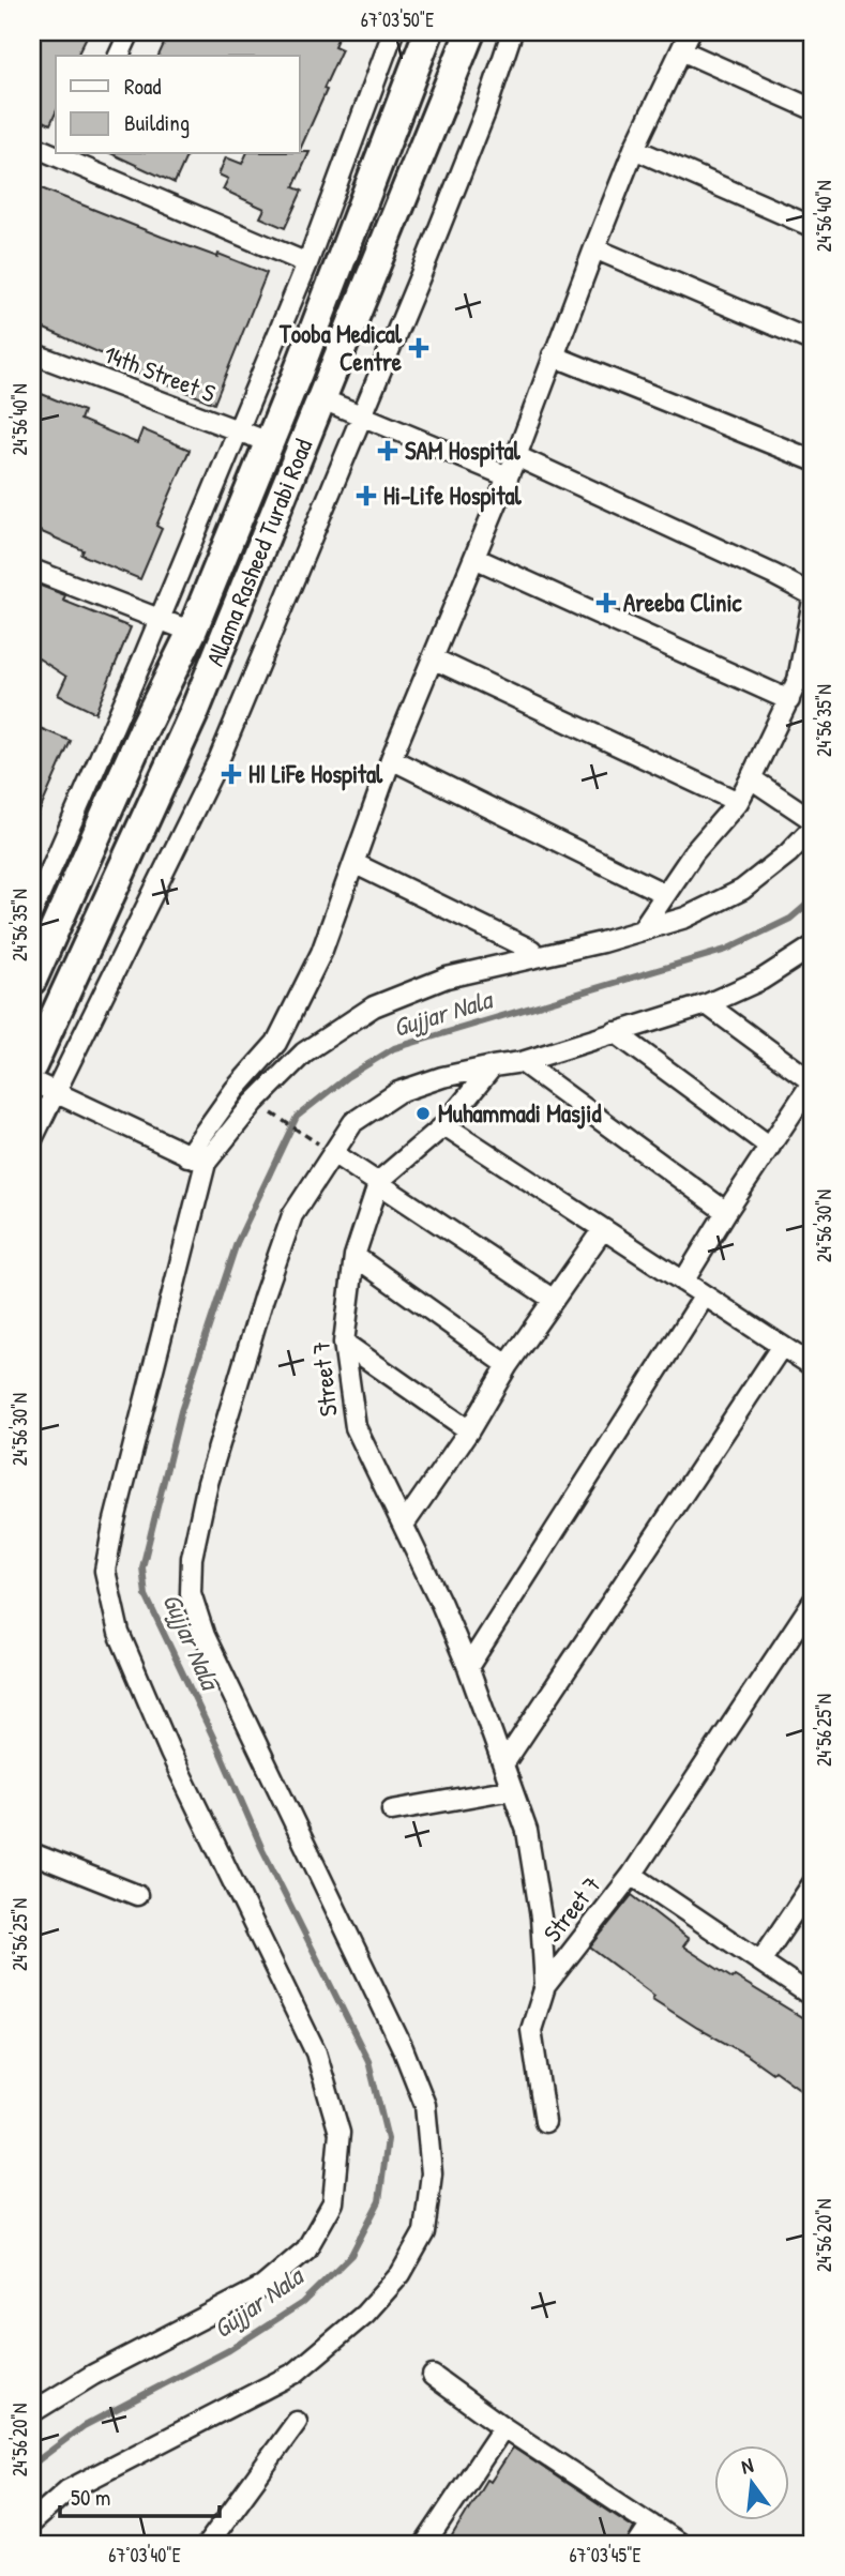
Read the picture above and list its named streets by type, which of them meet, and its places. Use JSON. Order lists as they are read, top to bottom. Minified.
{"streets":{"main road":["Allama Rasheed Turabi Road"],"street":["14th Street S","Street 7"]},"crossings":[["14th Street S","Allama Rasheed Turabi Road"]],"water":["Gujjar Nala"],"places":{"health":["Tooba Medical Centre","SAM Hospital","Hi-Life Hospital","Areeba Clinic","HI LiFe Hospital"],"other":["Muhammadi Masjid"]},"legend":["Road","Building"],"scale_bar":"50 m","north":"top","coordinates":["67°03'50\"E","24°56'40\"N","24°56'35\"N","24°56'30\"N","24°56'25\"N","24°56'20\"N","67°03'40\"E","67°03'45\"E"]}
